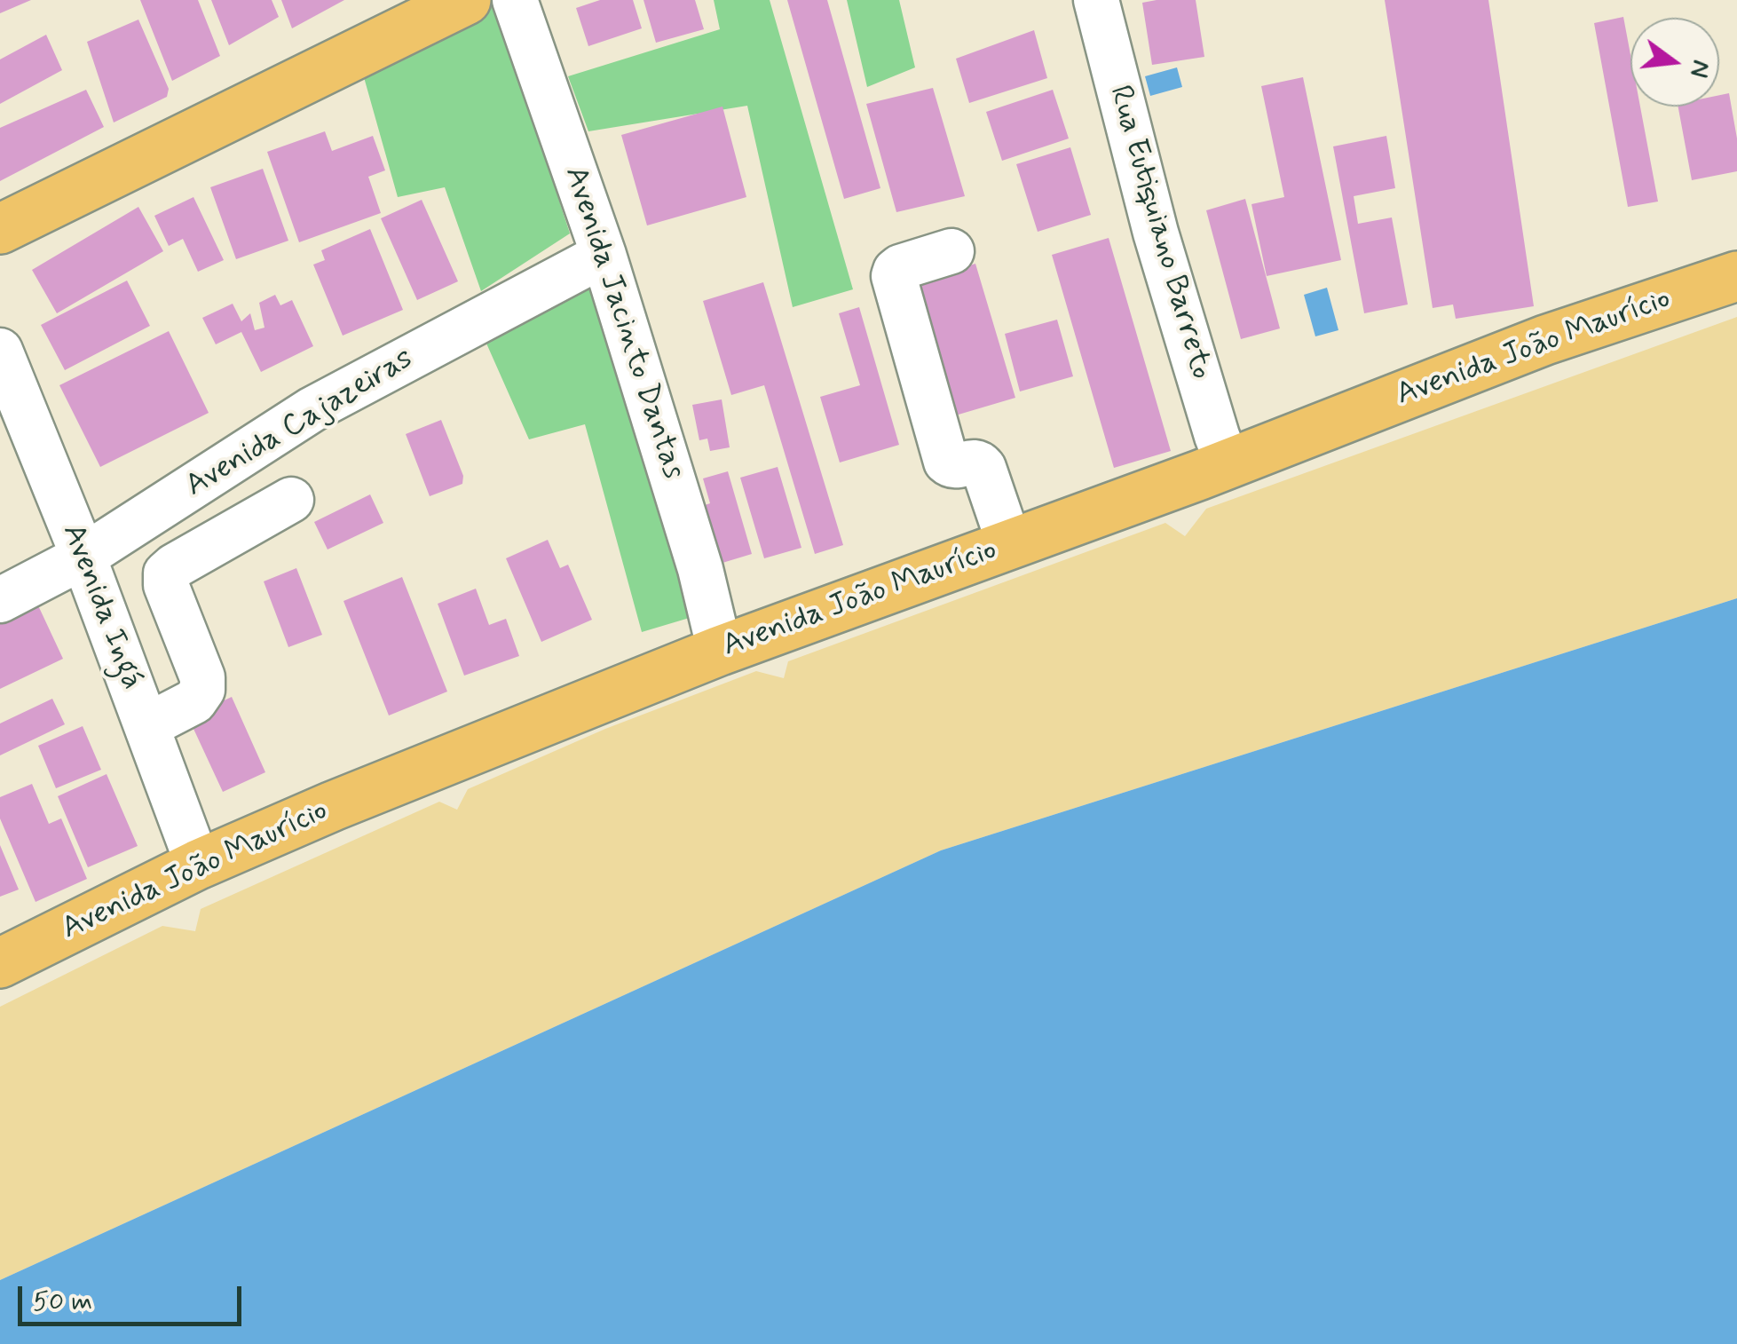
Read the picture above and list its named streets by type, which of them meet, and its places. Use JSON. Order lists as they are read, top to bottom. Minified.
{"streets":{"main road":["Avenida João Maurício"],"street":["Rua Eutiquiano Barreto","Avenida Jacinto Dantas","Avenida Cajazeiras","Avenida Ingá"]},"crossings":[["Rua Eutiquiano Barreto","Avenida João Maurício"],["Avenida Jacinto Dantas","Avenida João Maurício"],["Avenida Jacinto Dantas","Avenida Cajazeiras"],["Avenida João Maurício","Avenida Ingá"],["Avenida Cajazeiras","Avenida Ingá"]],"scale_bar":"50 m","north":"right"}
